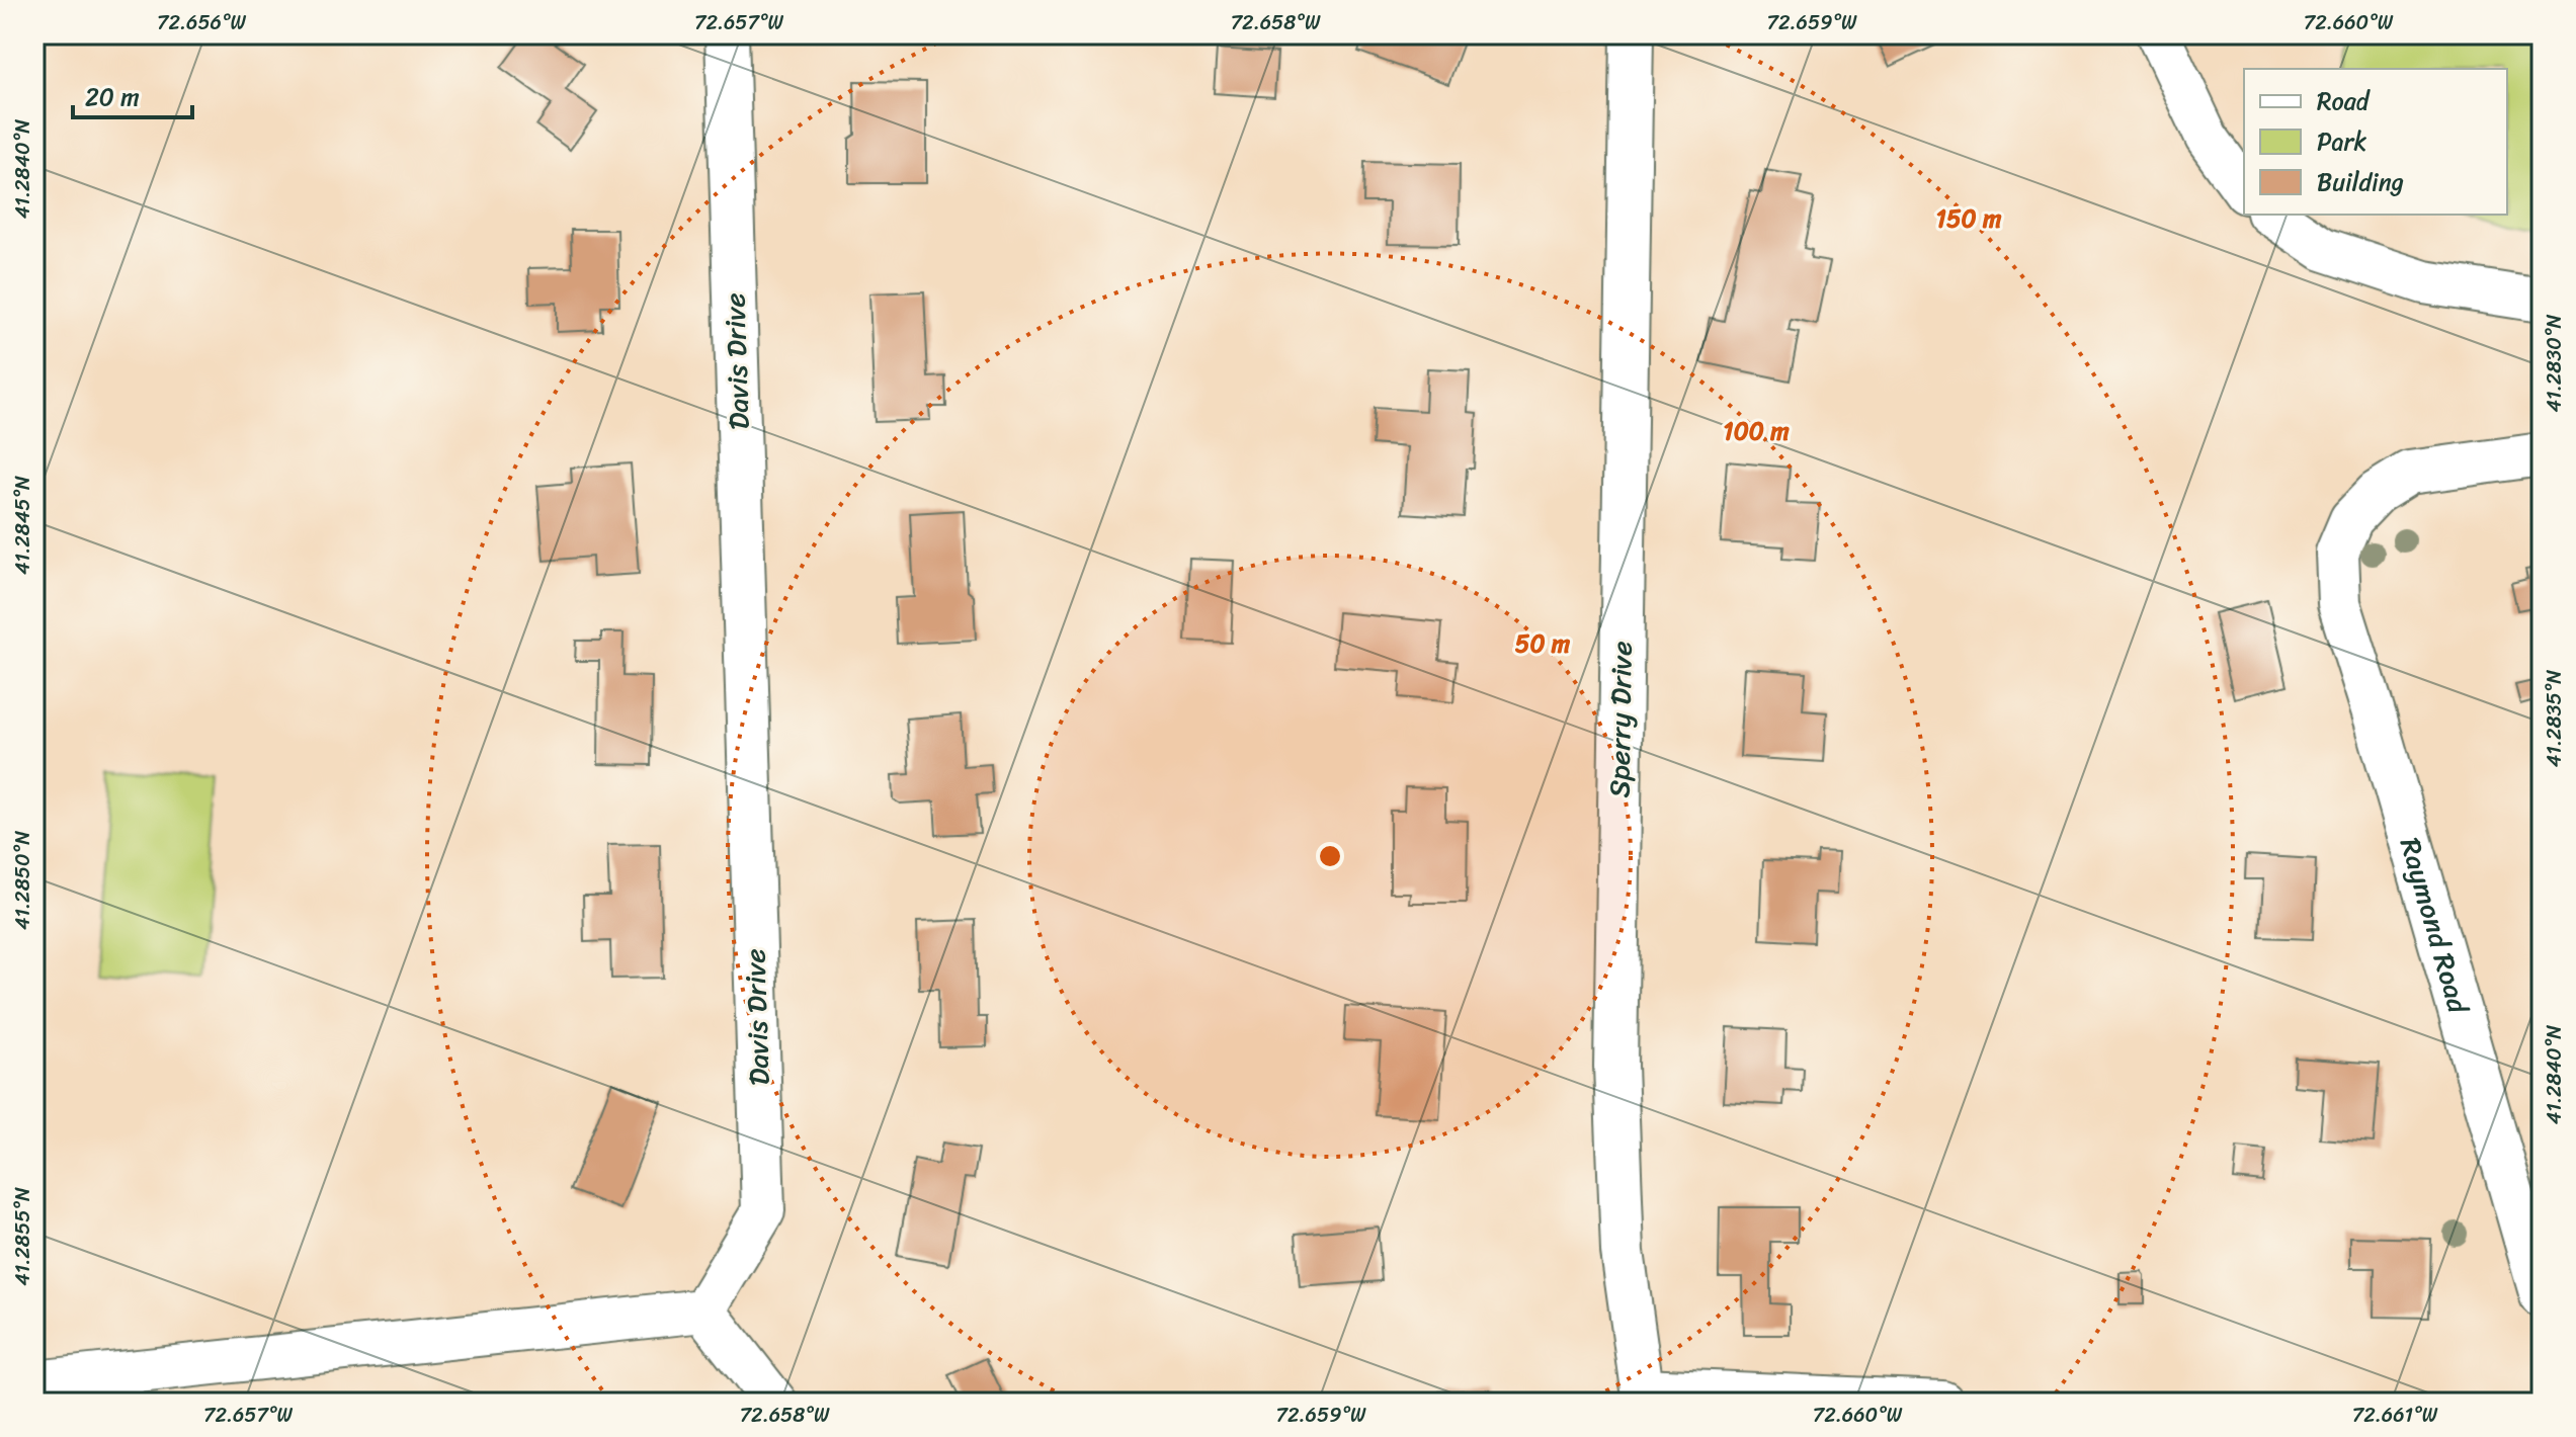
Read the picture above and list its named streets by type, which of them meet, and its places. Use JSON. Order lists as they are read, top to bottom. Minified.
{"streets":{"street":["Davis Drive","Sperry Drive","Raymond Road"]},"legend":["Road","Park","Building"],"scale_bar":"20 m","coordinates":["72.656°W","72.657°W","72.658°W","72.659°W","72.660°W","41.2840°N","41.2830°N","41.2845°N","41.2835°N","41.2850°N","41.2855°N","72.661°W"],"rings":["150 m","100 m","50 m"]}
